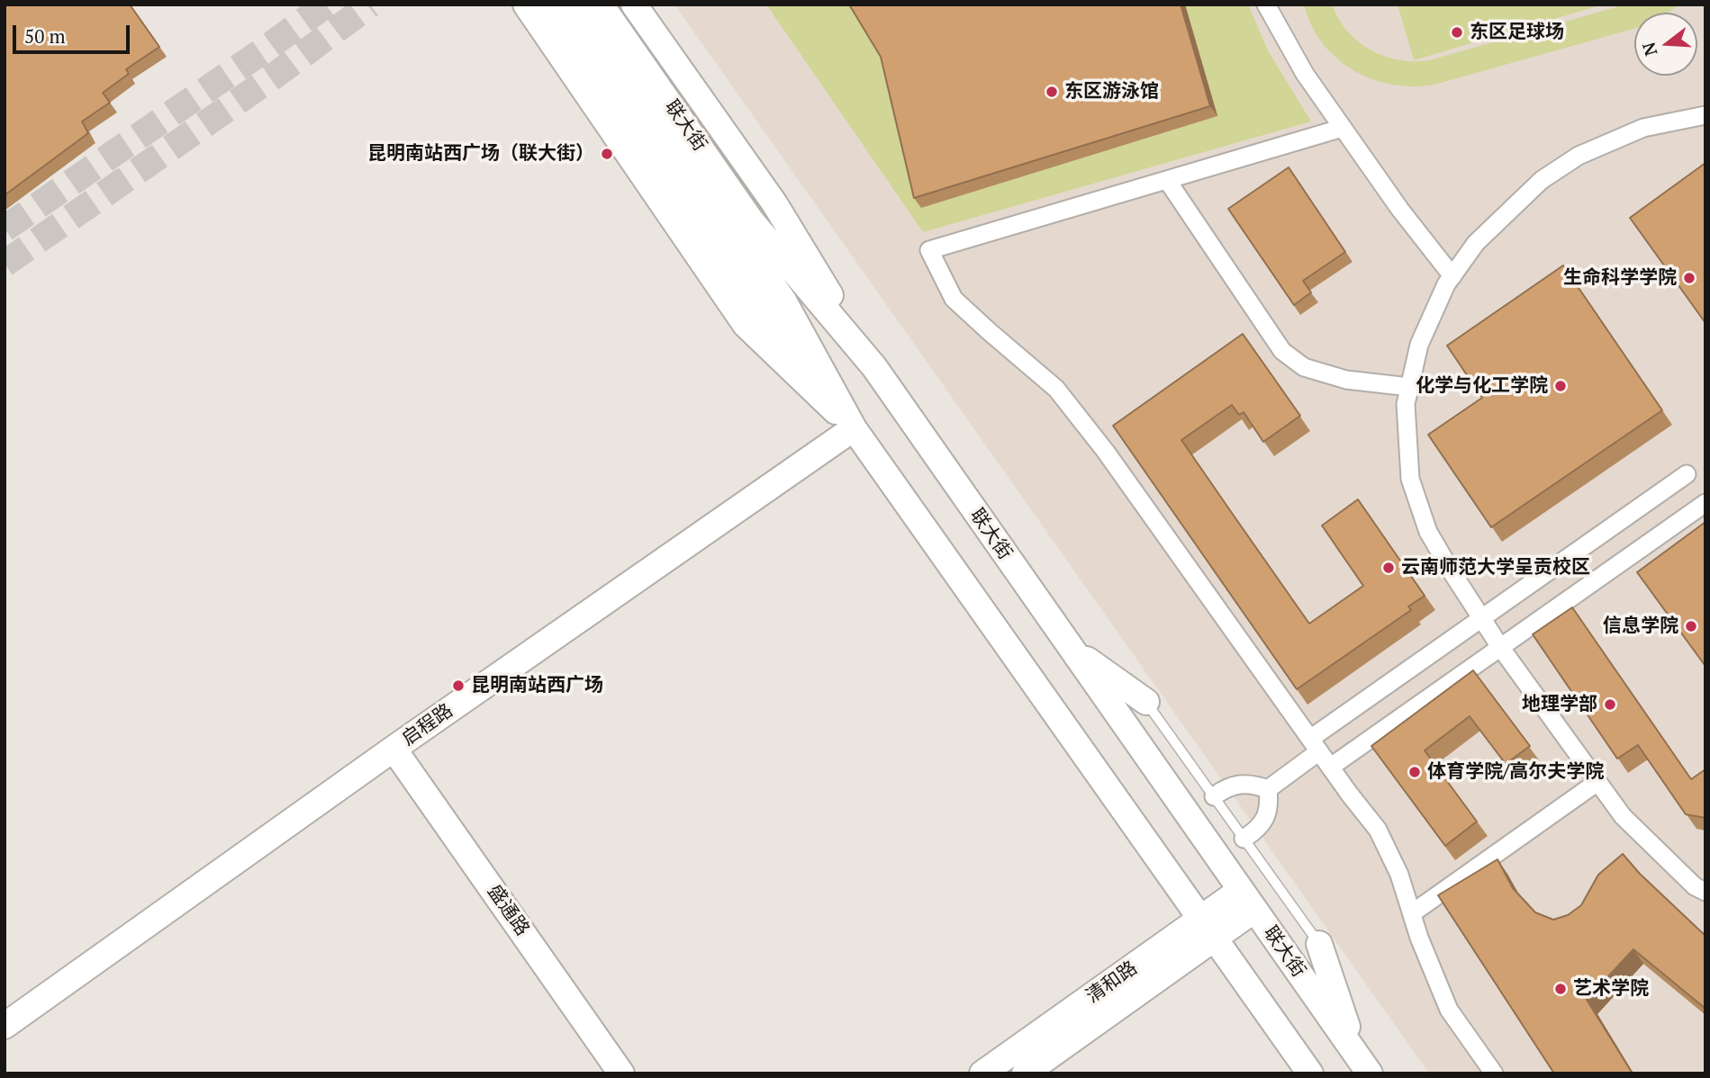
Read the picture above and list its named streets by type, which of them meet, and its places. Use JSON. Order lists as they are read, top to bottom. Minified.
{"streets":{"main road":["联大街","启程路","盛通路","清和路"]},"crossings":[["联大街","启程路"],["联大街","清和路"],["启程路","盛通路"]],"places":["东区足球场","东区游泳馆","昆明南站西广场（联大街）","生命科学学院","化学与化工学院","云南师范大学呈贡校区","信息学院","昆明南站西广场","地理学部","体育学院/高尔夫学院","艺术学院"],"scale_bar":"50 m","north":"left"}
